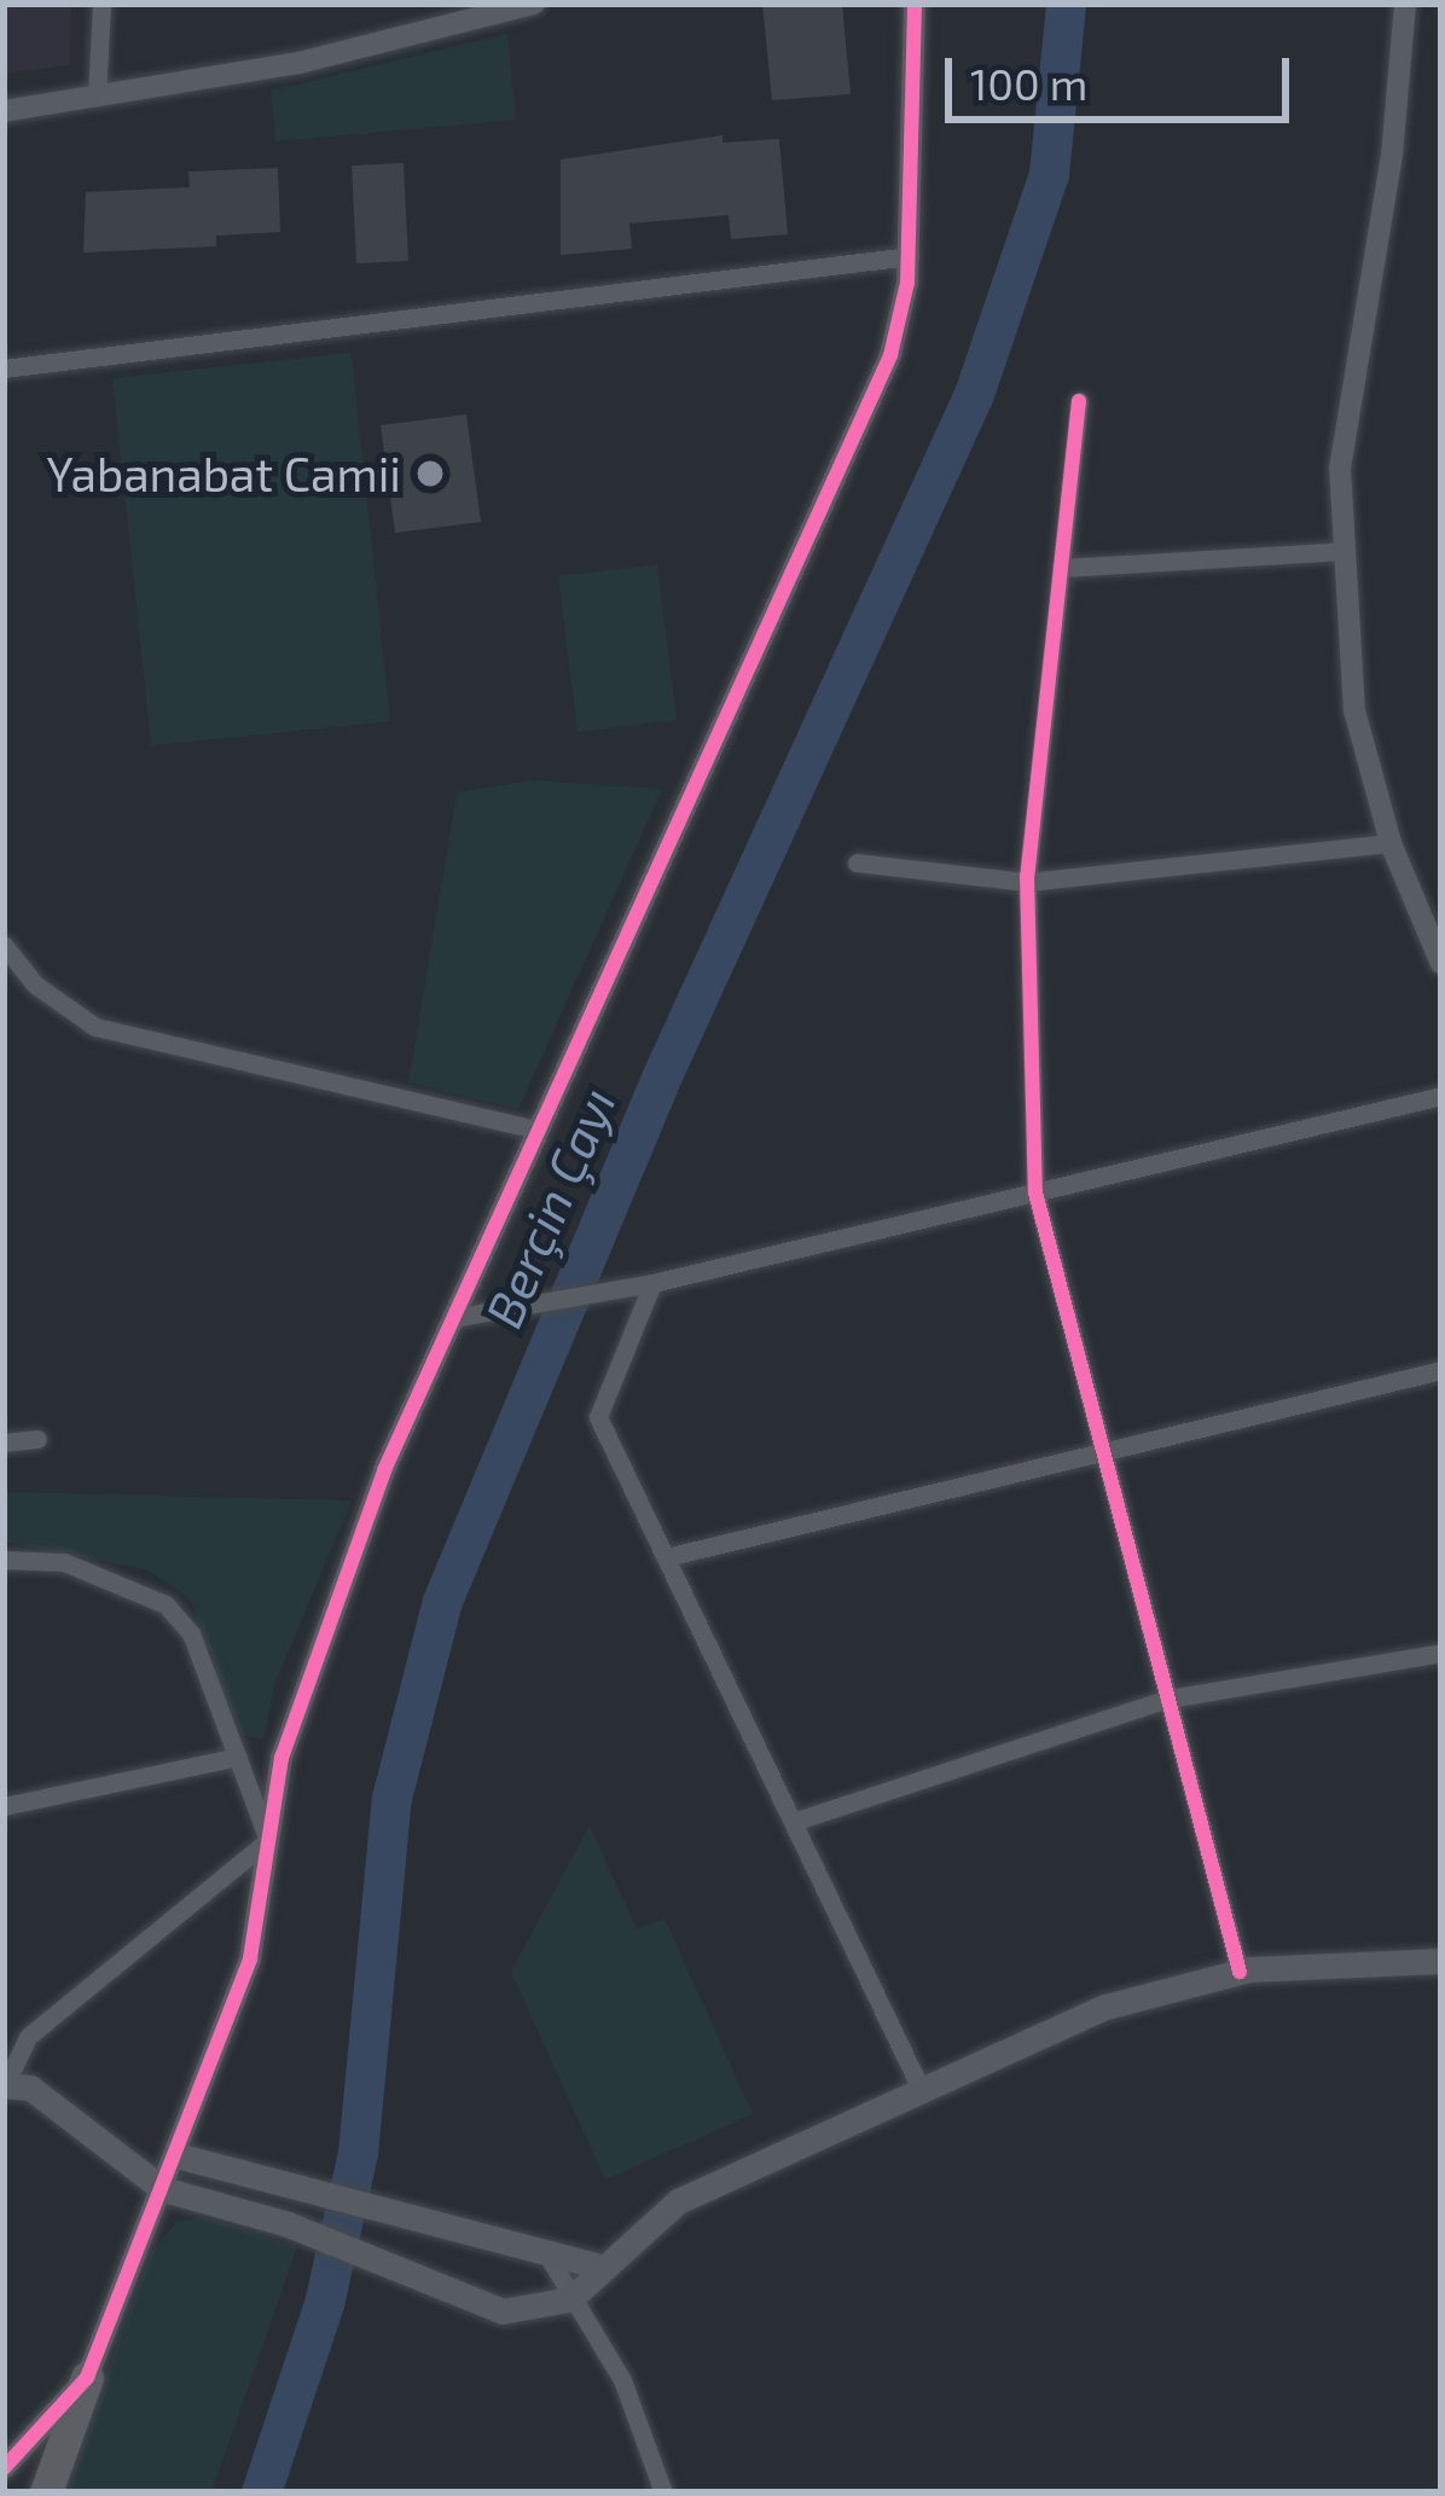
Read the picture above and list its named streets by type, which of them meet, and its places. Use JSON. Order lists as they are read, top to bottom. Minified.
{"water":["Berçin Çayı"],"places":["Yabanabat Camii"],"scale_bar":"100 m"}
